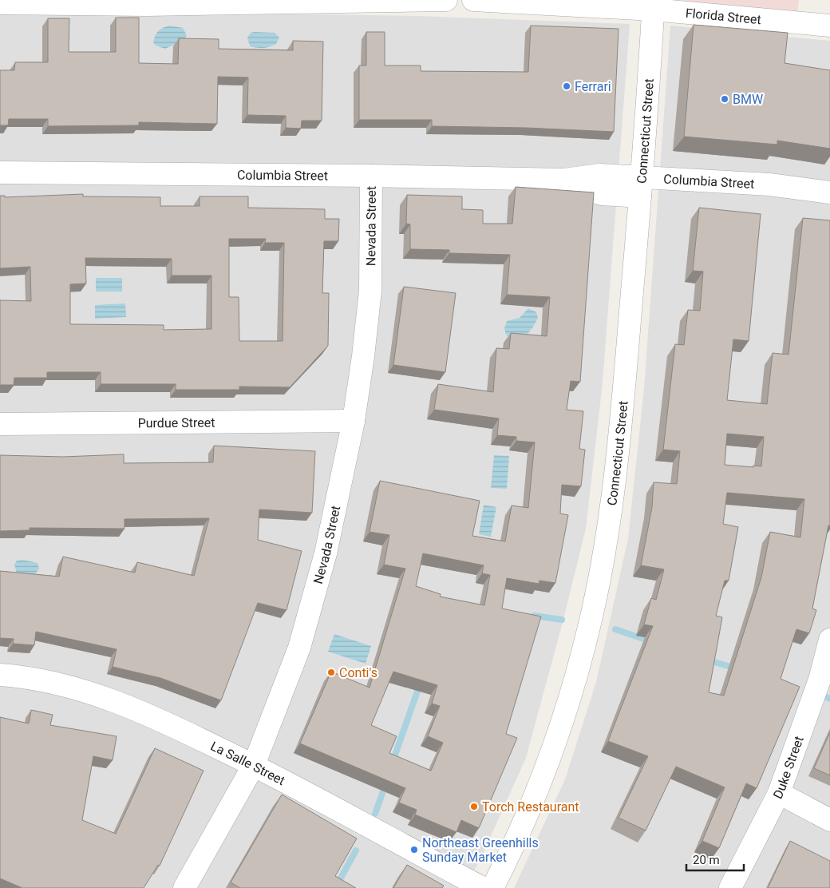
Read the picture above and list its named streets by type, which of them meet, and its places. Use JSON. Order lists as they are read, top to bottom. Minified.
{"streets":{"street":["Florida Street","Connecticut Street","Columbia Street","Nevada Street","Purdue Street","La Salle Street","Duke Street"]},"crossings":[["Florida Street","Connecticut Street"],["Connecticut Street","Columbia Street"],["Columbia Street","Nevada Street"],["Nevada Street","Purdue Street"],["Nevada Street","La Salle Street"]],"places":["Ferrari","BMW","Conti's","Torch Restaurant","Northeast Greenhills Sunday Market"],"scale_bar":"20 m"}
